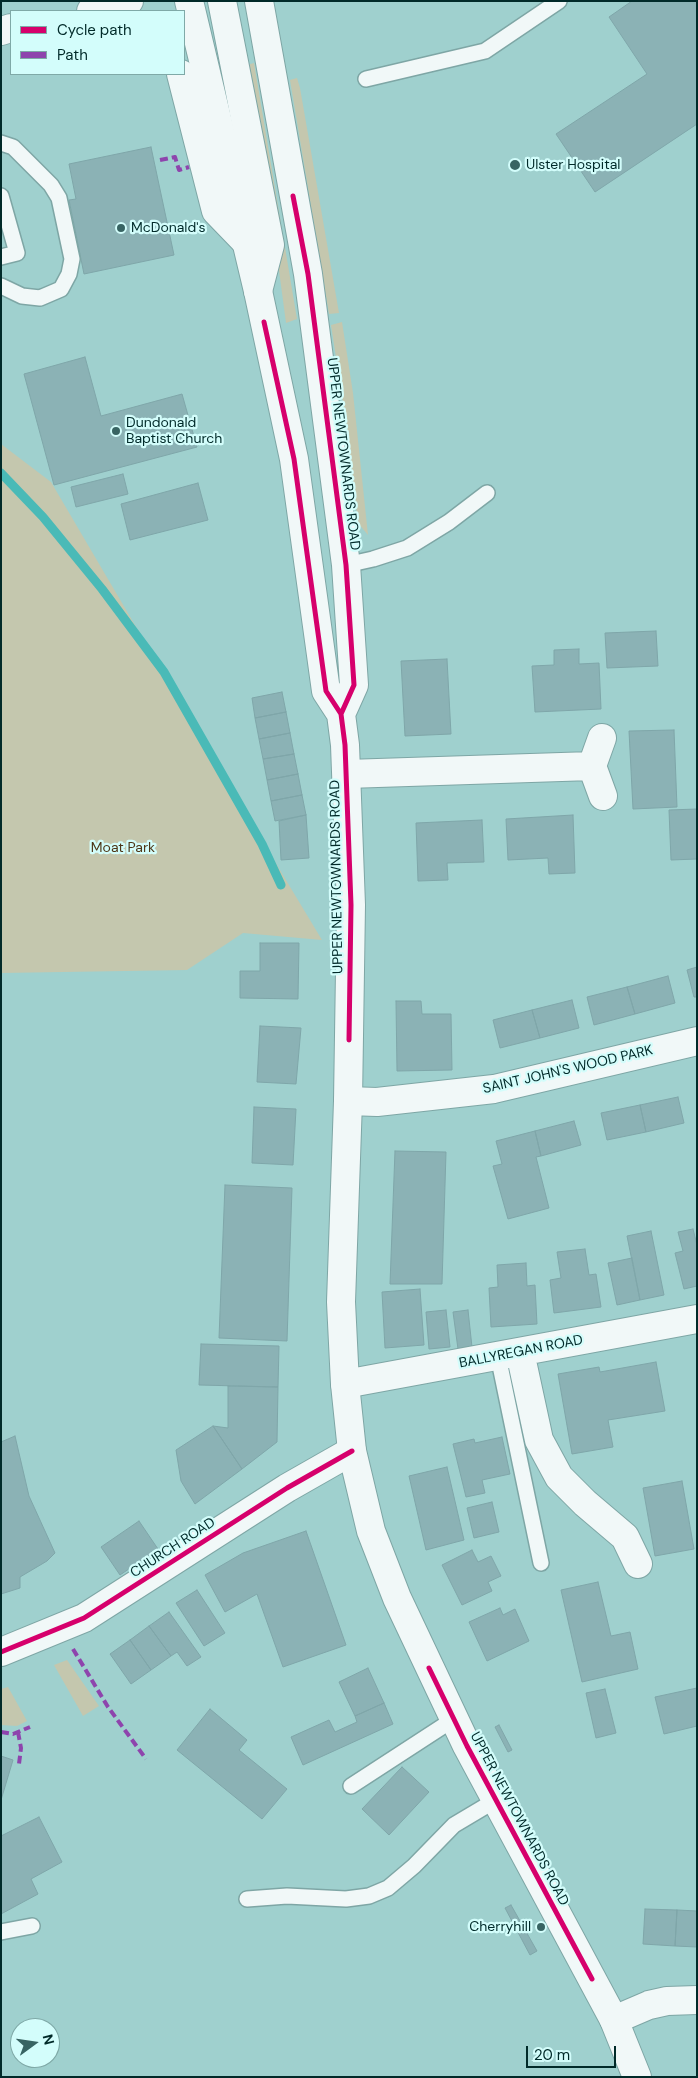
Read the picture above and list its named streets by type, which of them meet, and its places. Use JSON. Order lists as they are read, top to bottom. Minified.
{"streets":{"main road":["UPPER NEWTOWNARDS ROAD","SAINT JOHN'S WOOD PARK","BALLYREGAN ROAD","CHURCH ROAD"]},"crossings":[["UPPER NEWTOWNARDS ROAD","SAINT JOHN'S WOOD PARK"],["UPPER NEWTOWNARDS ROAD","BALLYREGAN ROAD"],["UPPER NEWTOWNARDS ROAD","CHURCH ROAD"]],"parks":["Moat Park"],"places":["Ulster Hospital","McDonald's","Dundonald Baptist Church","Cherryhill"],"legend":["Cycle path","Path"],"scale_bar":"20 m","north":"right"}
